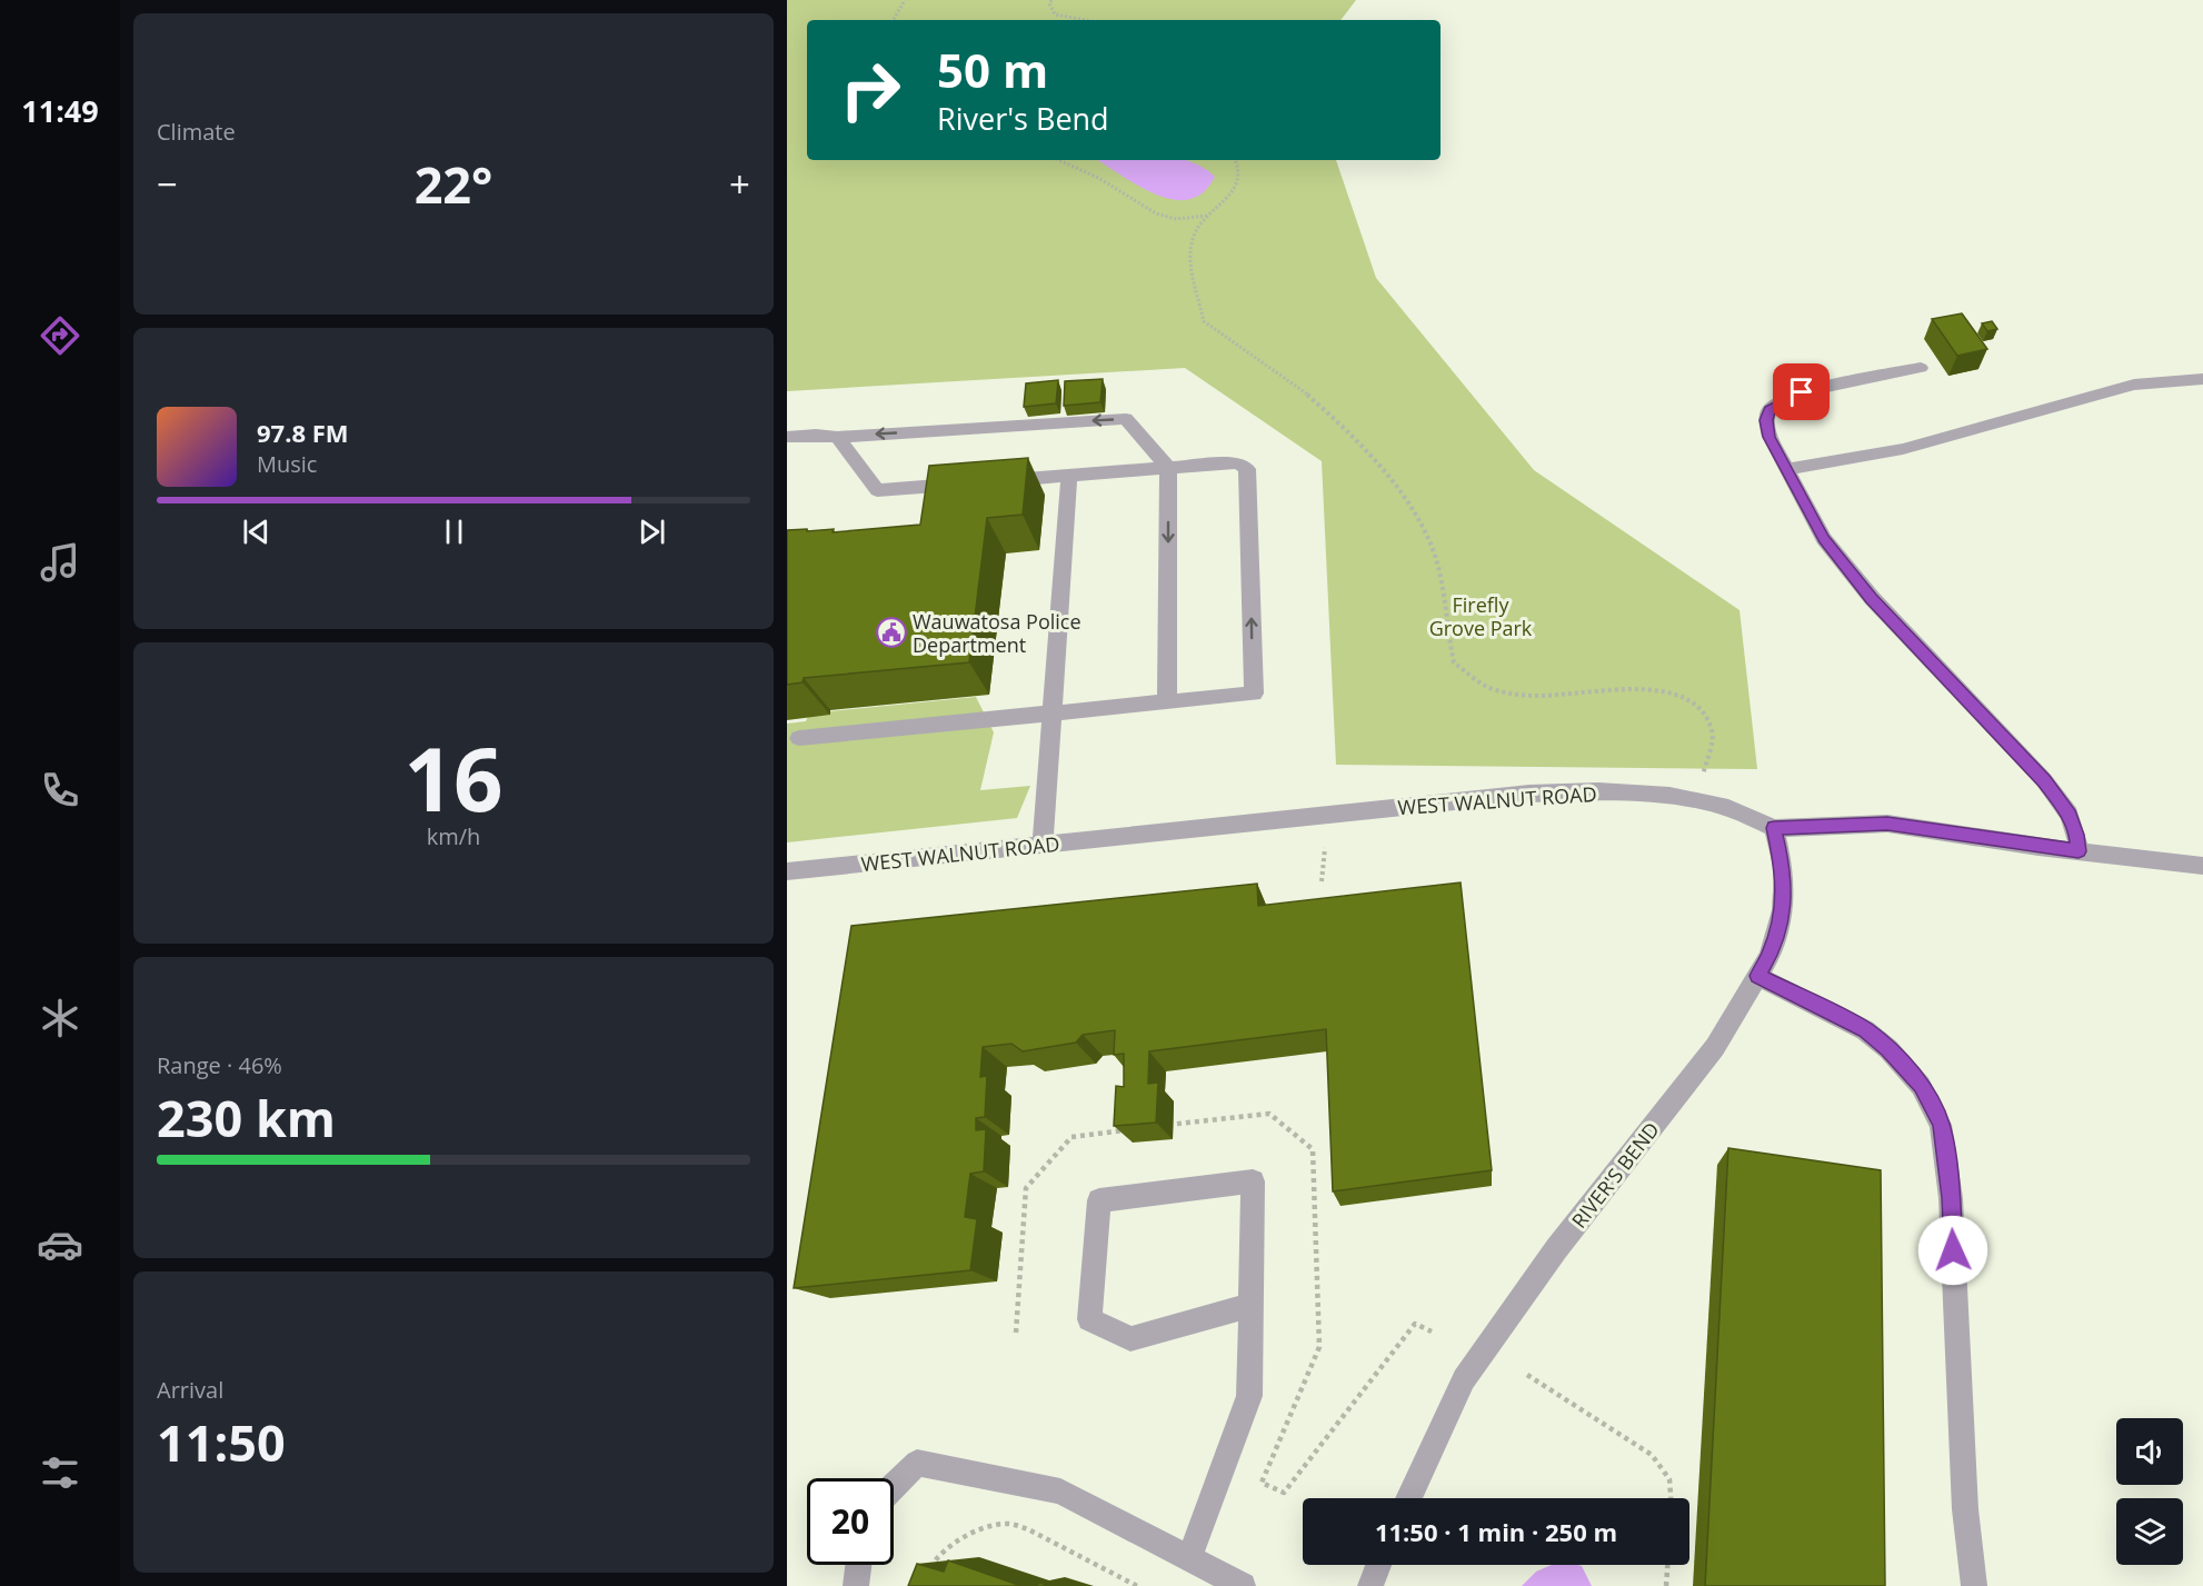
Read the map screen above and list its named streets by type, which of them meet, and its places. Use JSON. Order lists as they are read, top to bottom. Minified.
{"streets":{"street":["WEST WALNUT ROAD","RIVER'S BEND"]},"crossings":[["WEST WALNUT ROAD","RIVER'S BEND"]],"parks":["Firefly Grove Park"],"places":{"public building":["Wauwatosa Police Department"]},"page":{"tabs":"11:49","tile":["Climate",["16","km/h"],["Range · 46%","230 km"],["Arrival","11:50"]],"turn":["50 m","River's Bend"],"heat":["−","22°","+"],"song":["97.8 FM","Music"],"limit":"20","trip":"11:50 · 1 min · 250 m"}}
